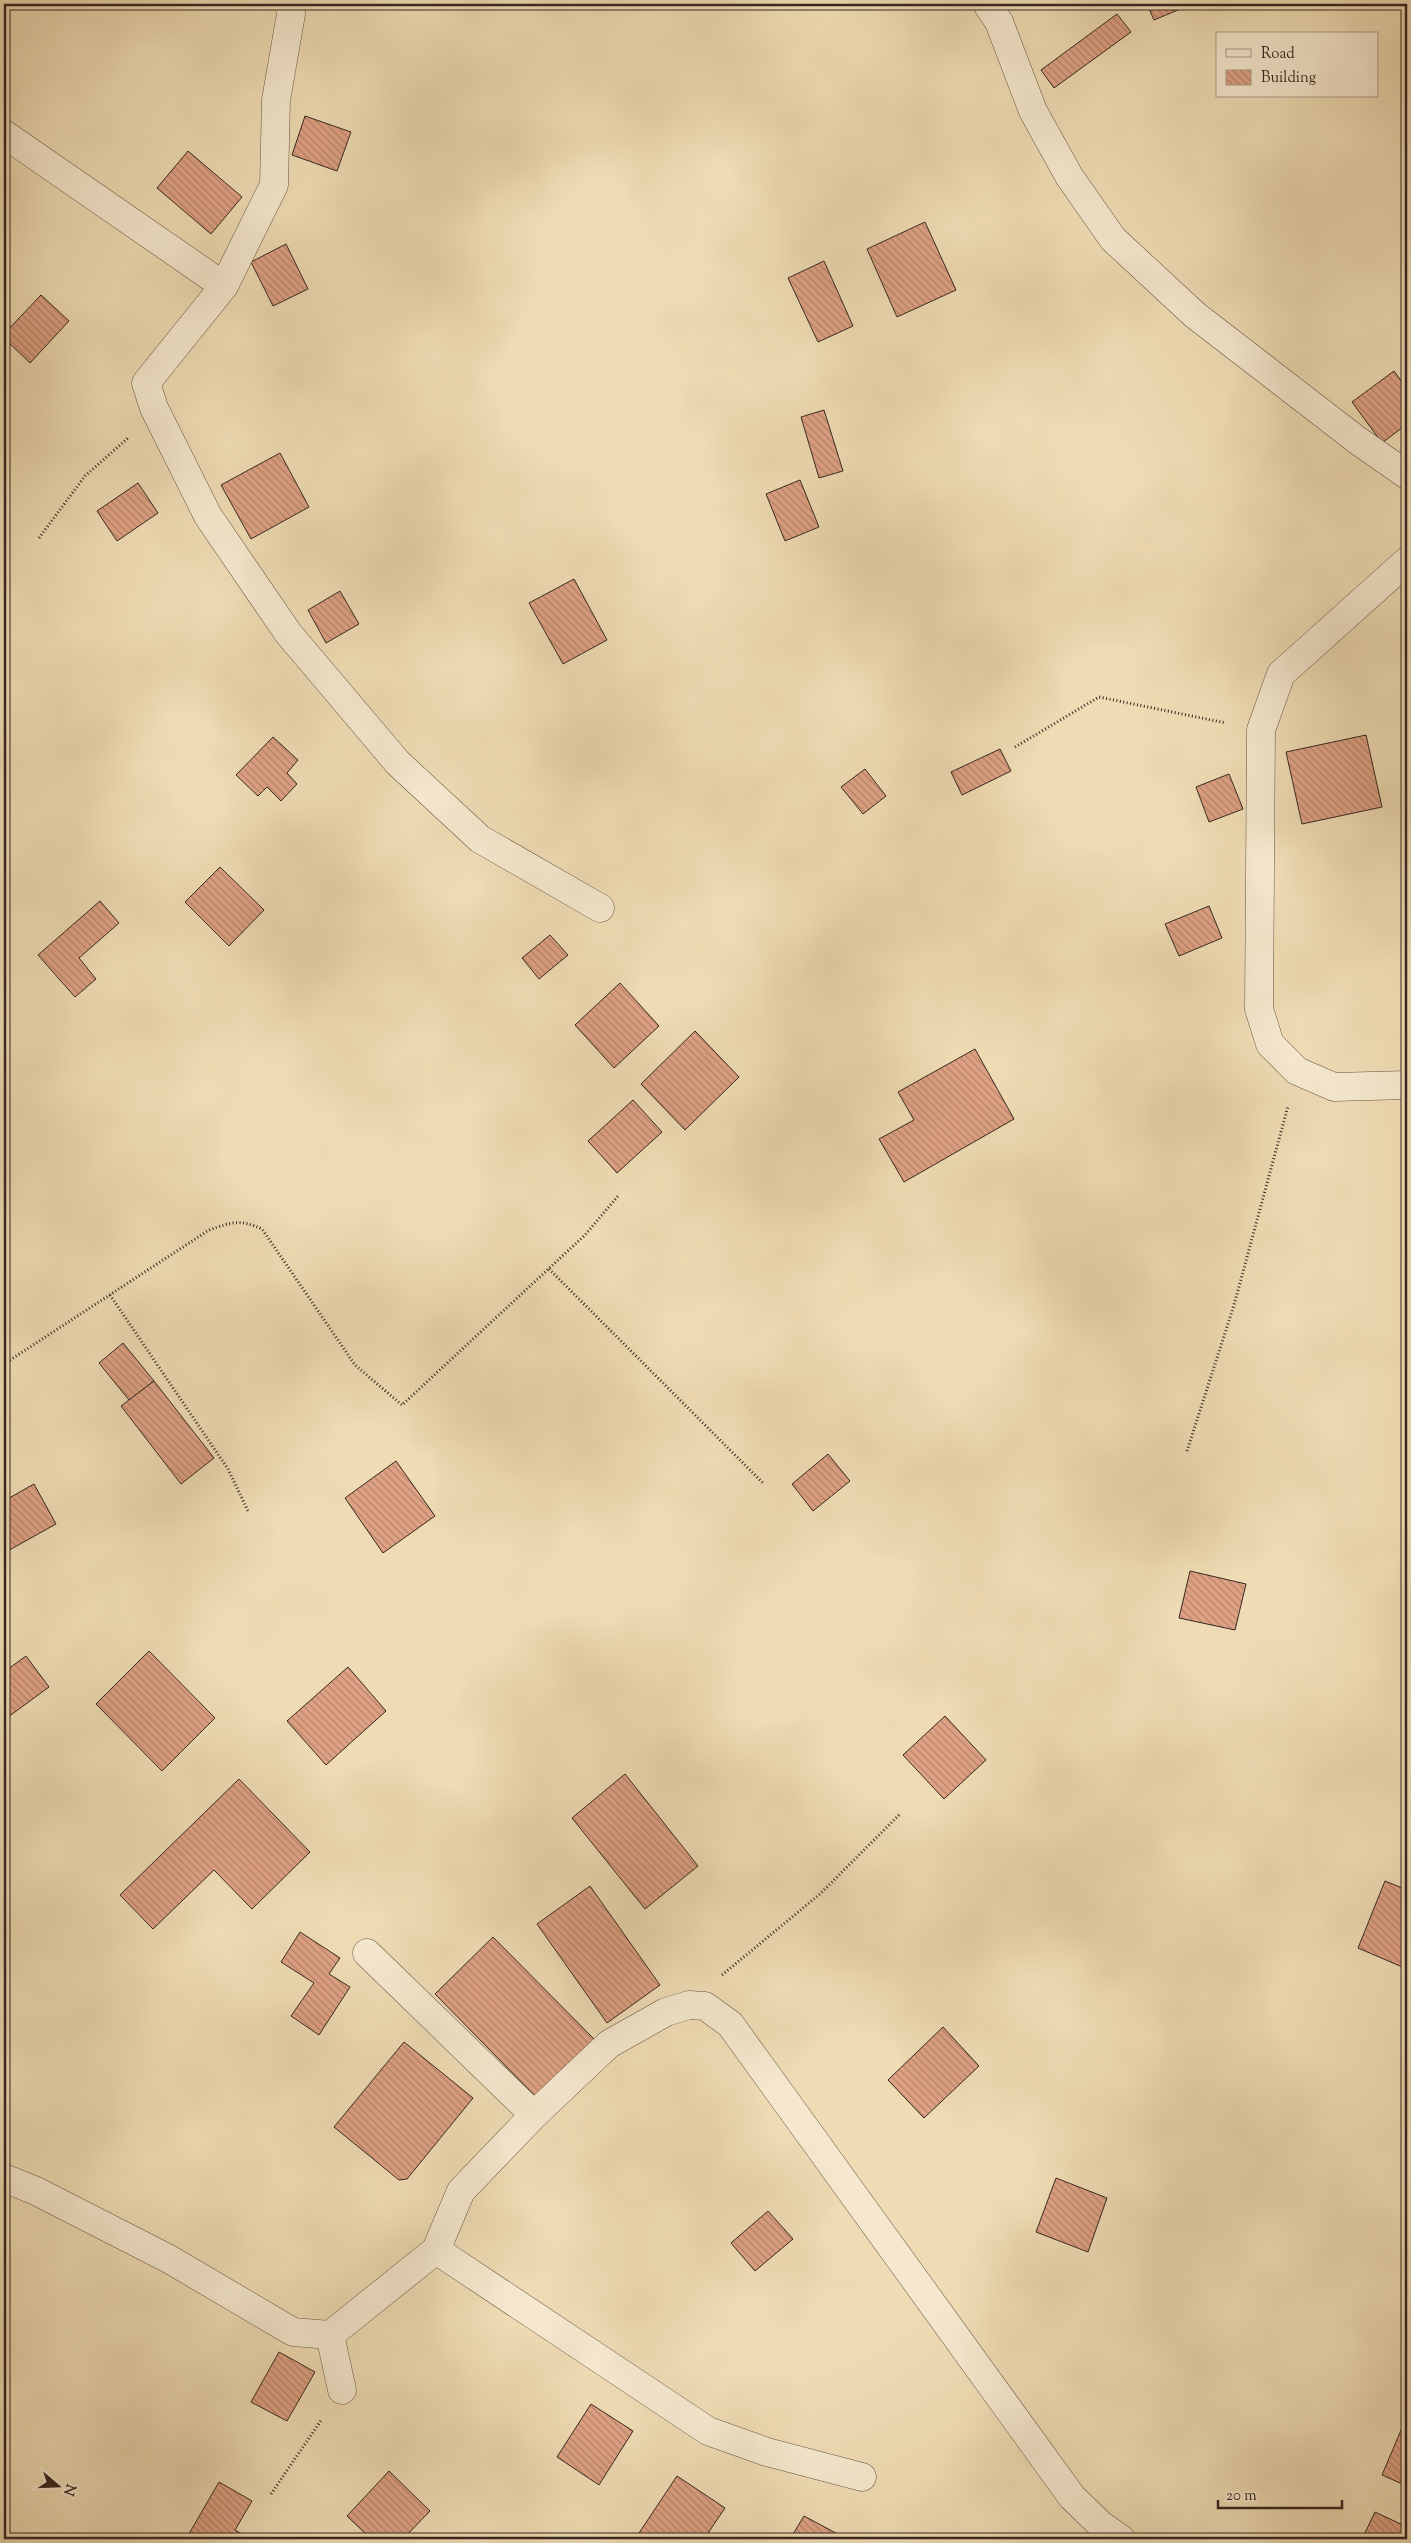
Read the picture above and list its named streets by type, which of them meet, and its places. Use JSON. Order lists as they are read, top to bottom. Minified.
{"legend":["Road","Building"],"scale_bar":"20 m","north":"right"}
